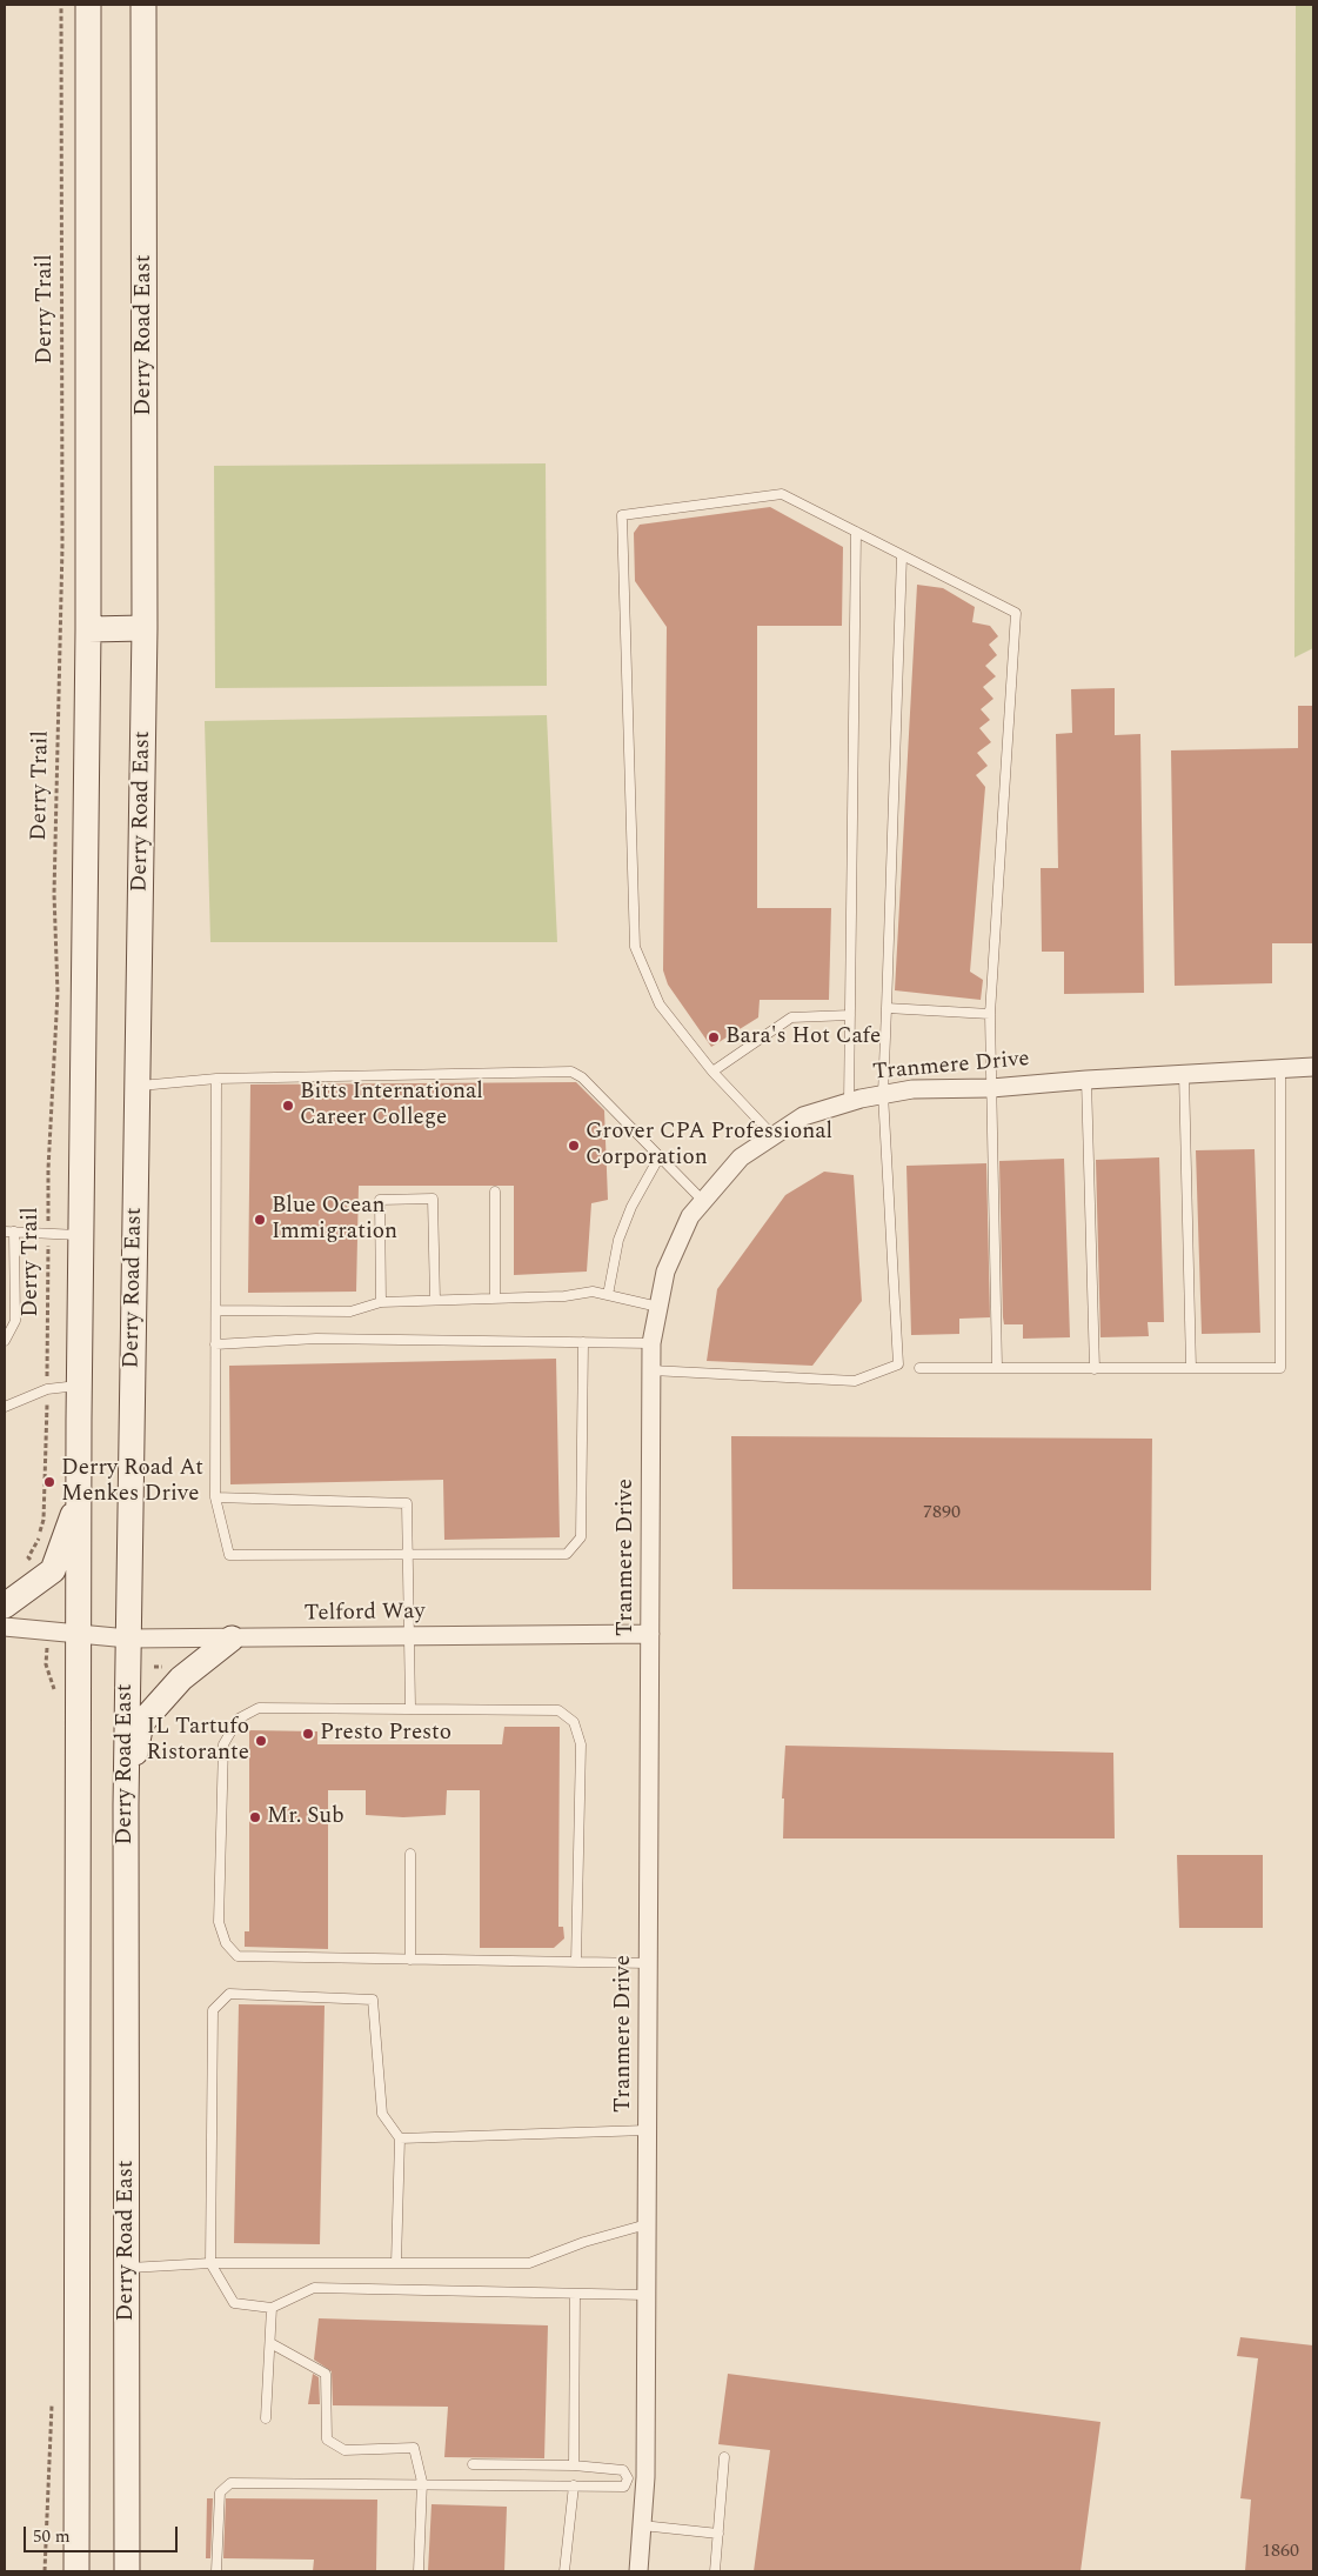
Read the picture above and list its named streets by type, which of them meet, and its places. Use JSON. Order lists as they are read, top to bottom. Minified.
{"streets":{"main road":["Derry Road East"],"street":["Tranmere Drive","Telford Way"],"path":["Derry Trail"]},"crossings":[["Derry Road East","Telford Way"],["Tranmere Drive","Telford Way"]],"places":["Bara's Hot Cafe","Bitts International Career College","Grover CPA Professional Corporation","Blue Ocean Immigration","Derry Road At Menkes Drive","Presto Presto","IL Tartufo Ristorante","Mr. Sub"],"house_numbers":["7890","1860"],"scale_bar":"50 m"}
